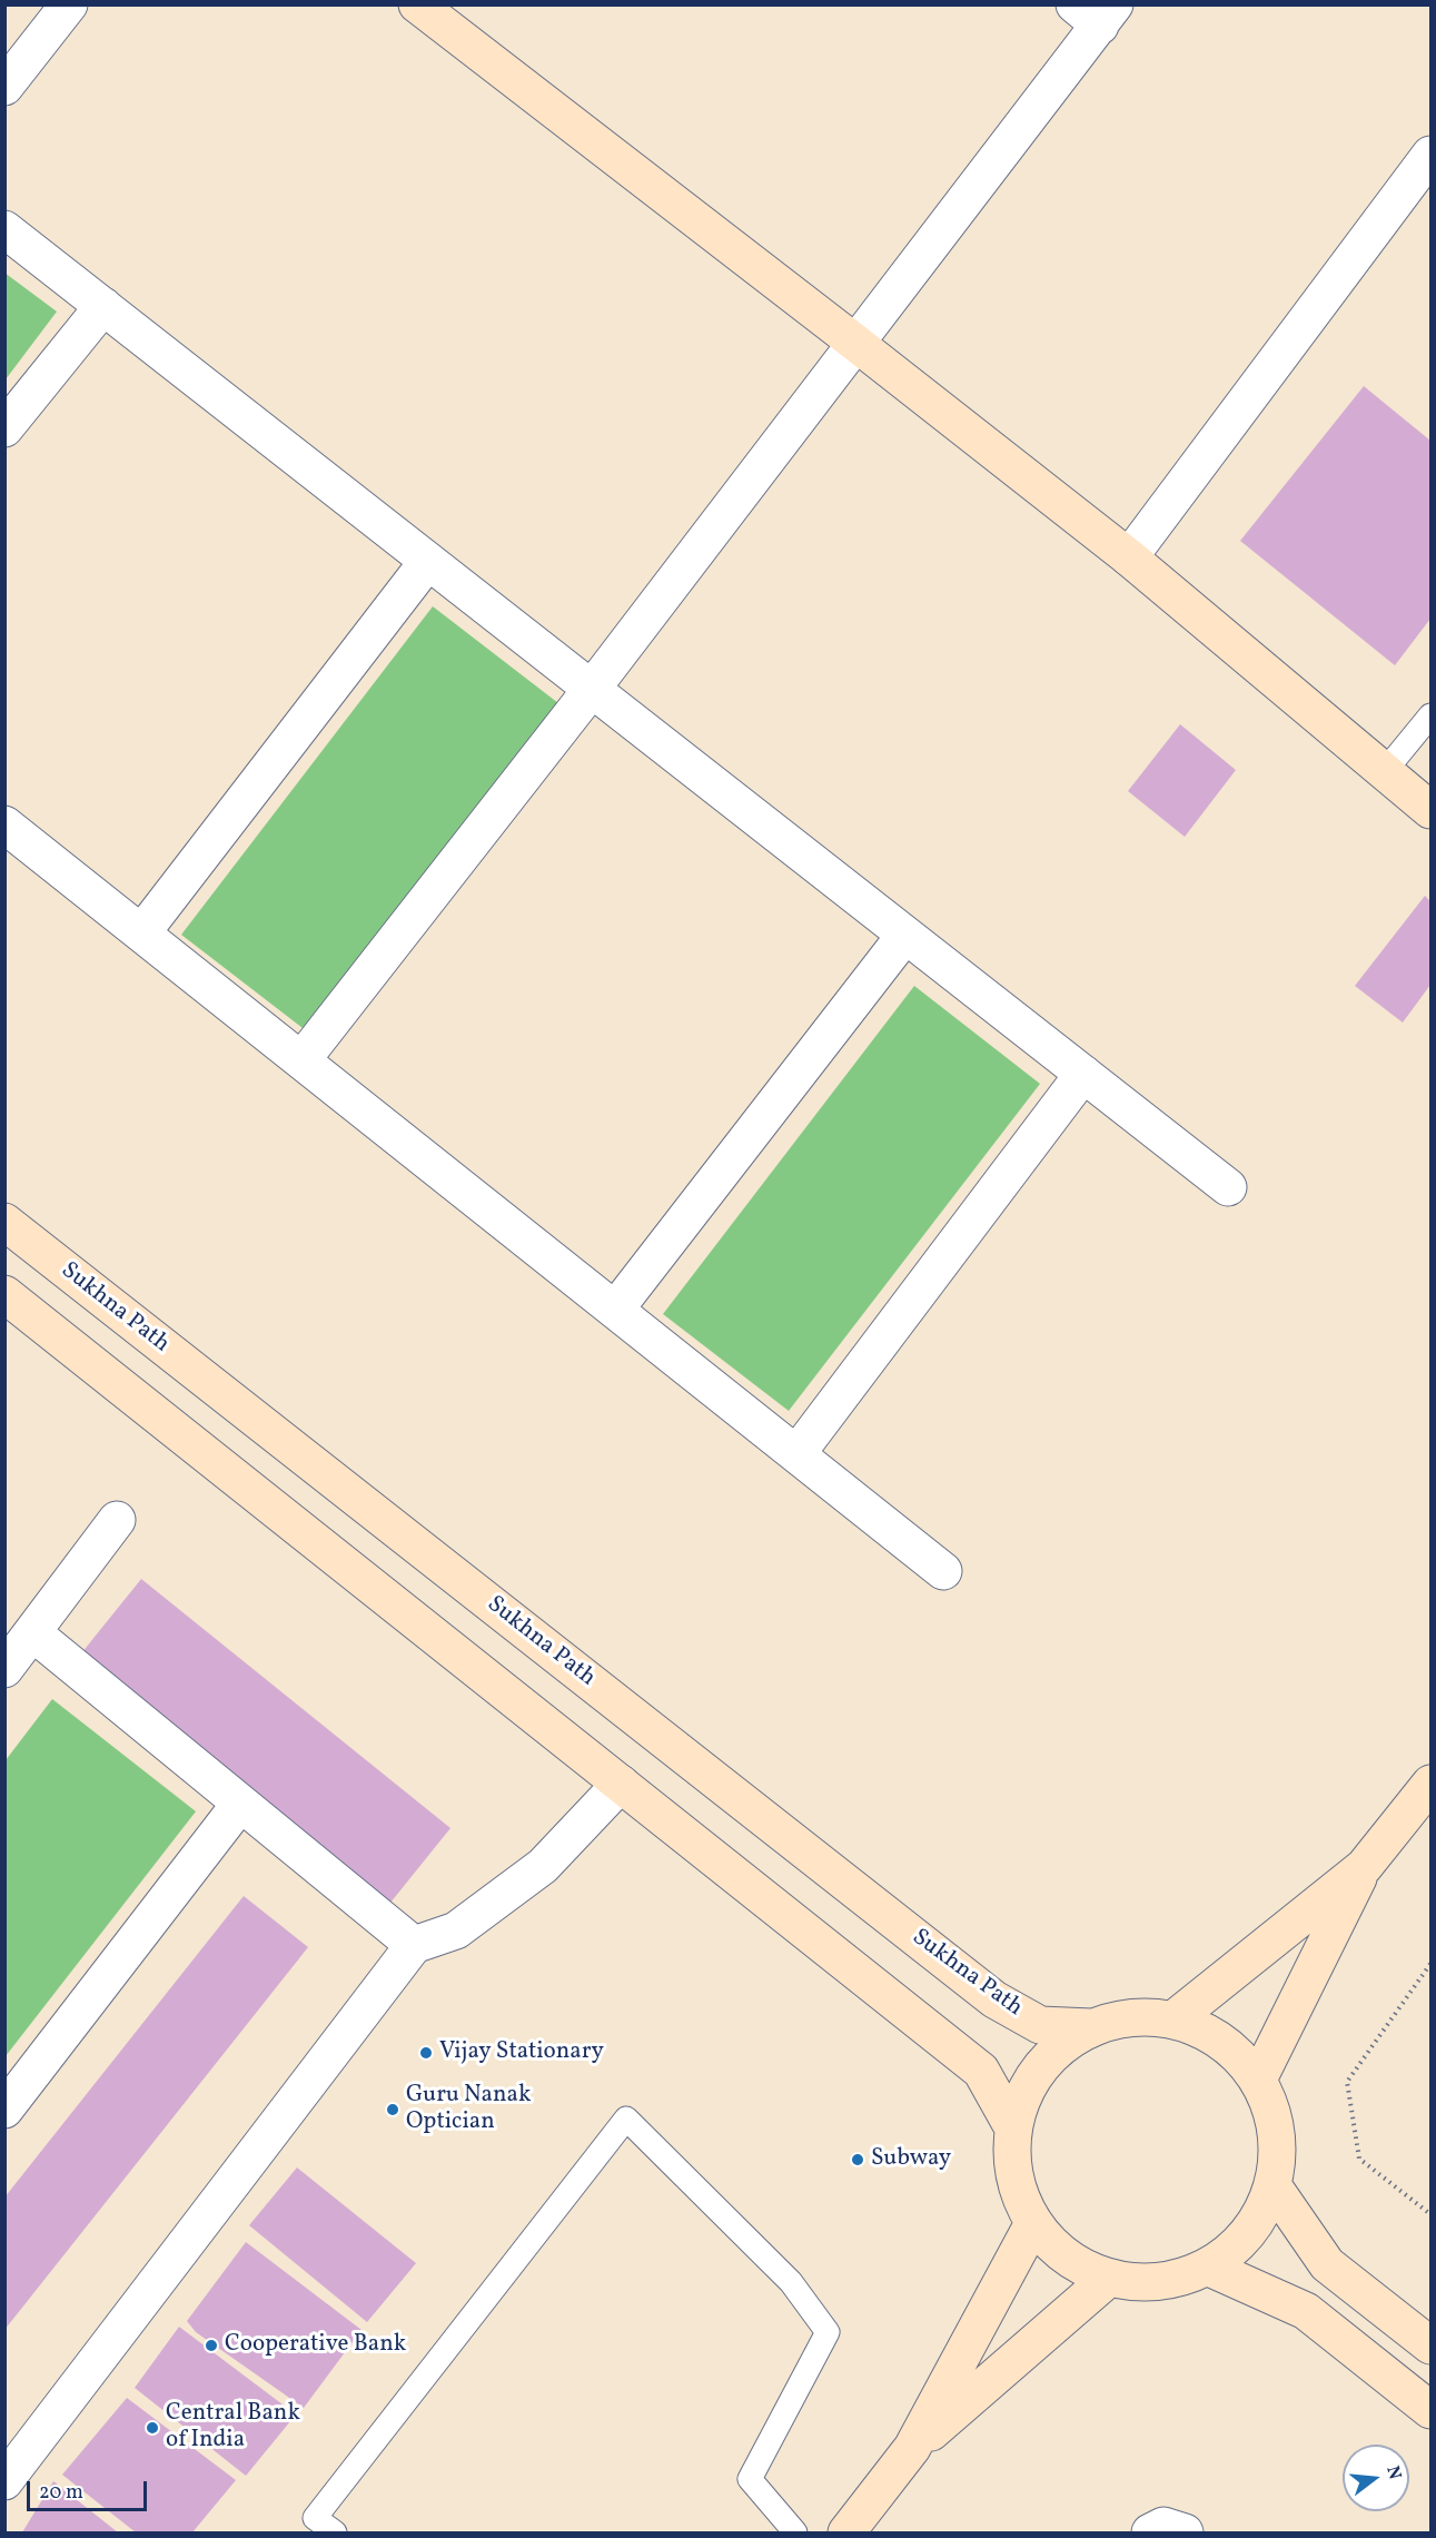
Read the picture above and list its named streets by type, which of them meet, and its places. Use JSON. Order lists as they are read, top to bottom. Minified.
{"streets":{"main road":["Sukhna Path"]},"places":["Vijay Stationary","Guru Nanak Optician","Subway","Cooperative Bank","Central Bank of India"],"scale_bar":"20 m","north":"right"}
